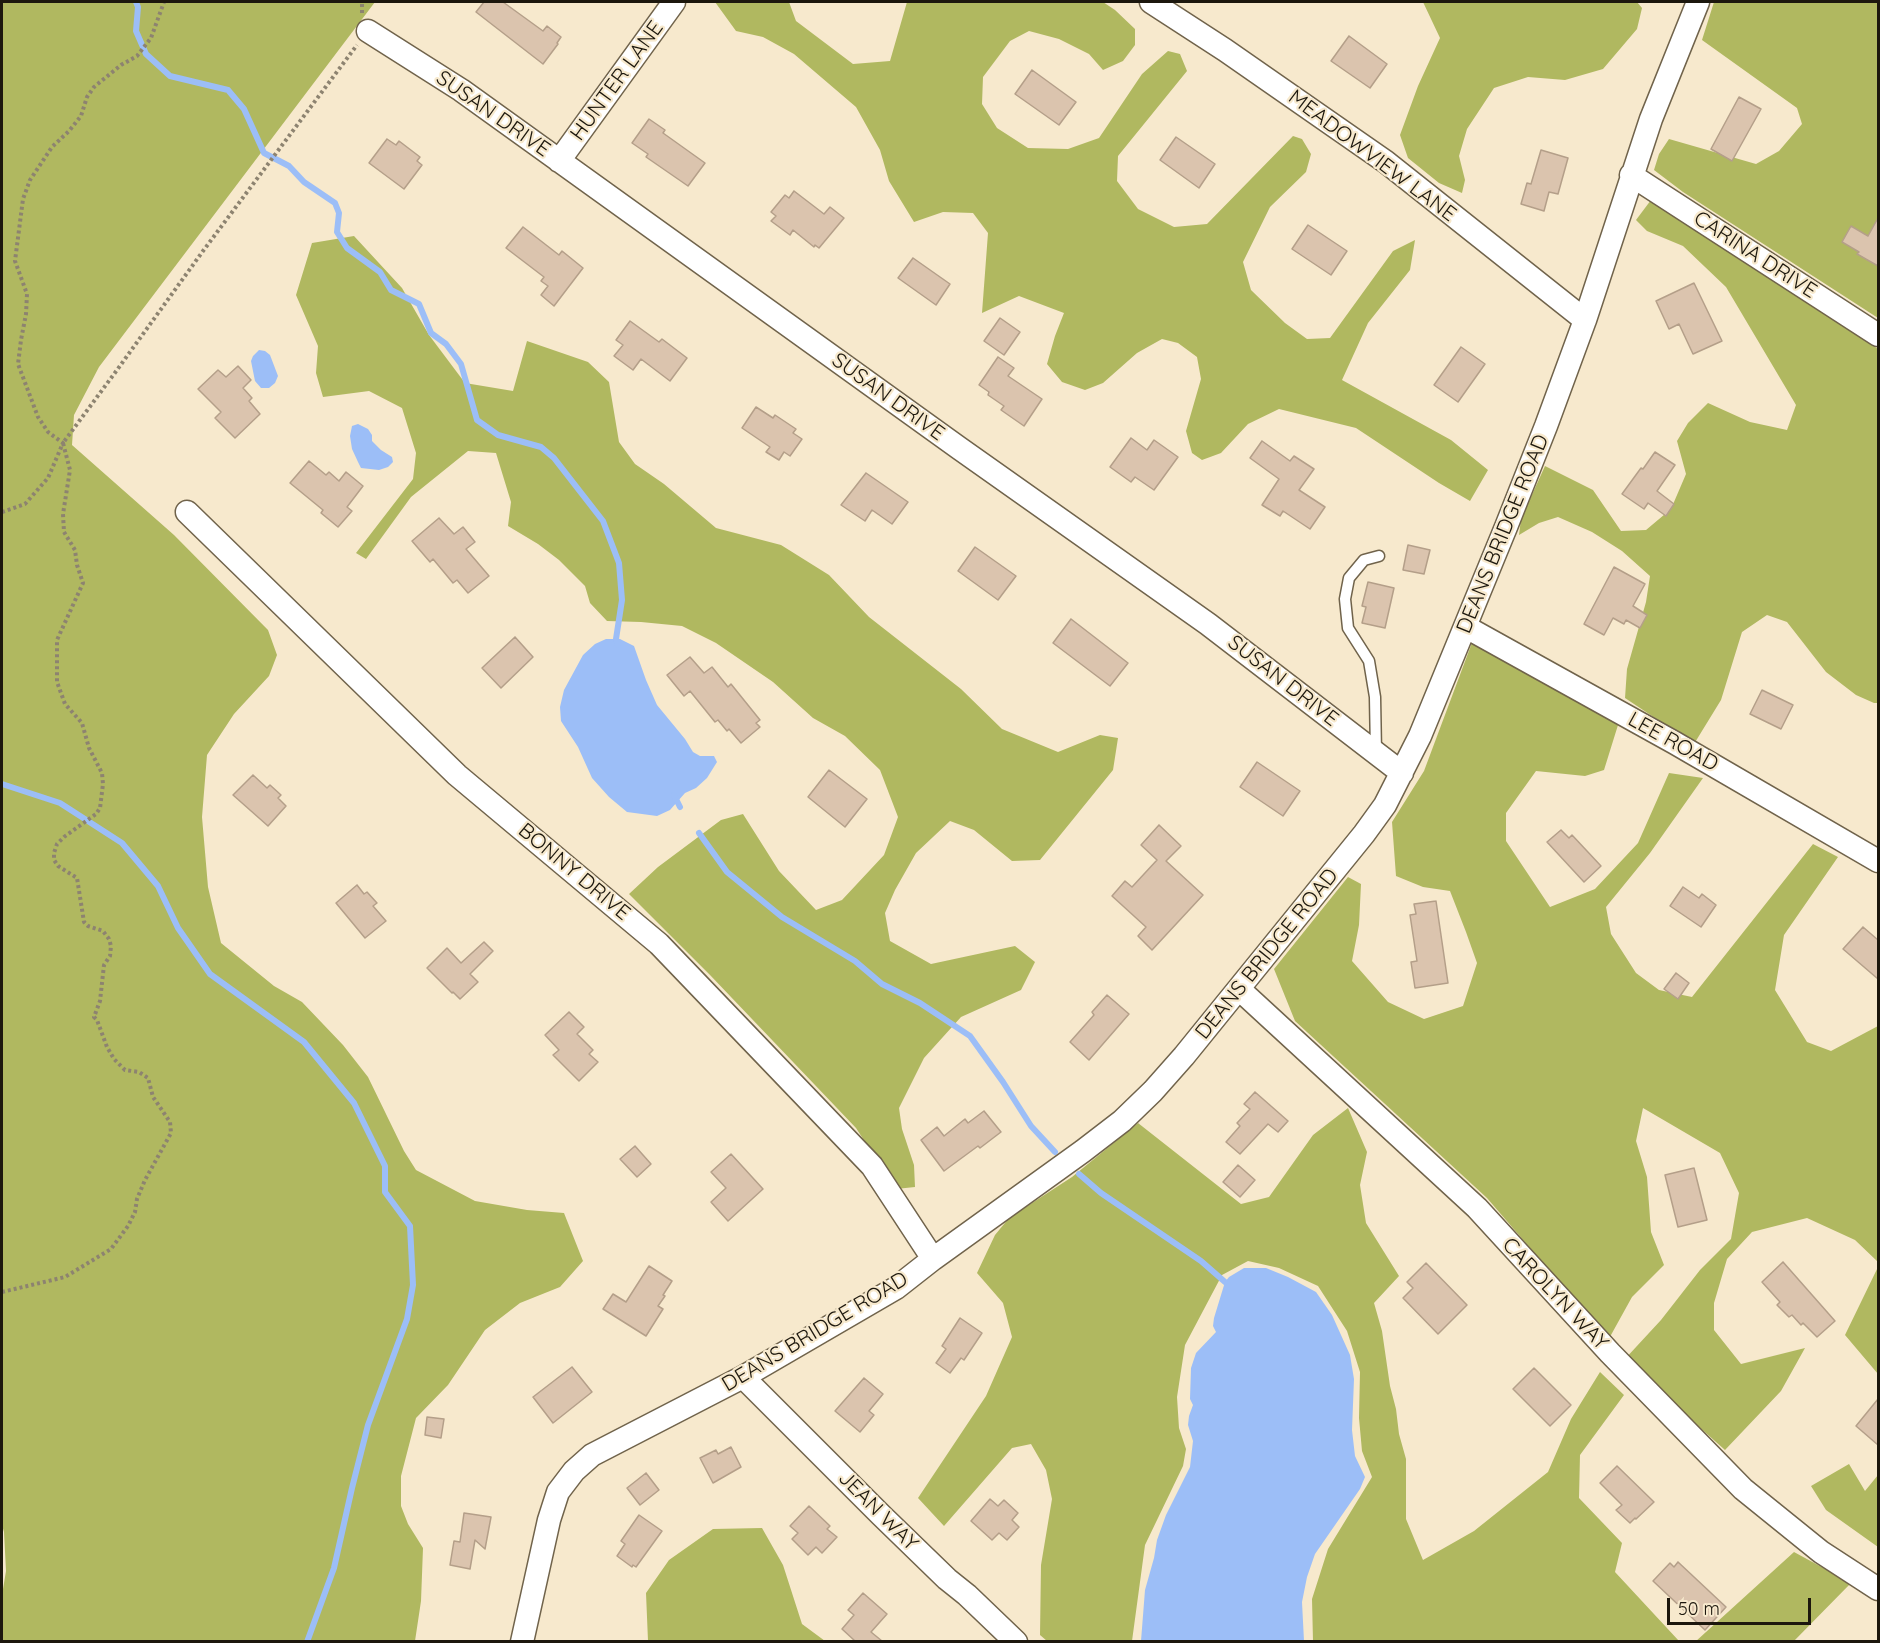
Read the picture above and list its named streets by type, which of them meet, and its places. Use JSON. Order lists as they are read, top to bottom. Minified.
{"streets":{"street":["HUNTER LANE","SUSAN DRIVE","MEADOWVIEW LANE","CARINA DRIVE","DEANS BRIDGE ROAD","LEE ROAD","BONNY DRIVE","CAROLYN WAY","JEAN WAY"]},"crossings":[["HUNTER LANE","SUSAN DRIVE"],["SUSAN DRIVE","DEANS BRIDGE ROAD"],["MEADOWVIEW LANE","DEANS BRIDGE ROAD"],["CARINA DRIVE","DEANS BRIDGE ROAD"],["DEANS BRIDGE ROAD","LEE ROAD"],["DEANS BRIDGE ROAD","BONNY DRIVE"],["DEANS BRIDGE ROAD","CAROLYN WAY"],["DEANS BRIDGE ROAD","JEAN WAY"]],"scale_bar":"50 m"}
